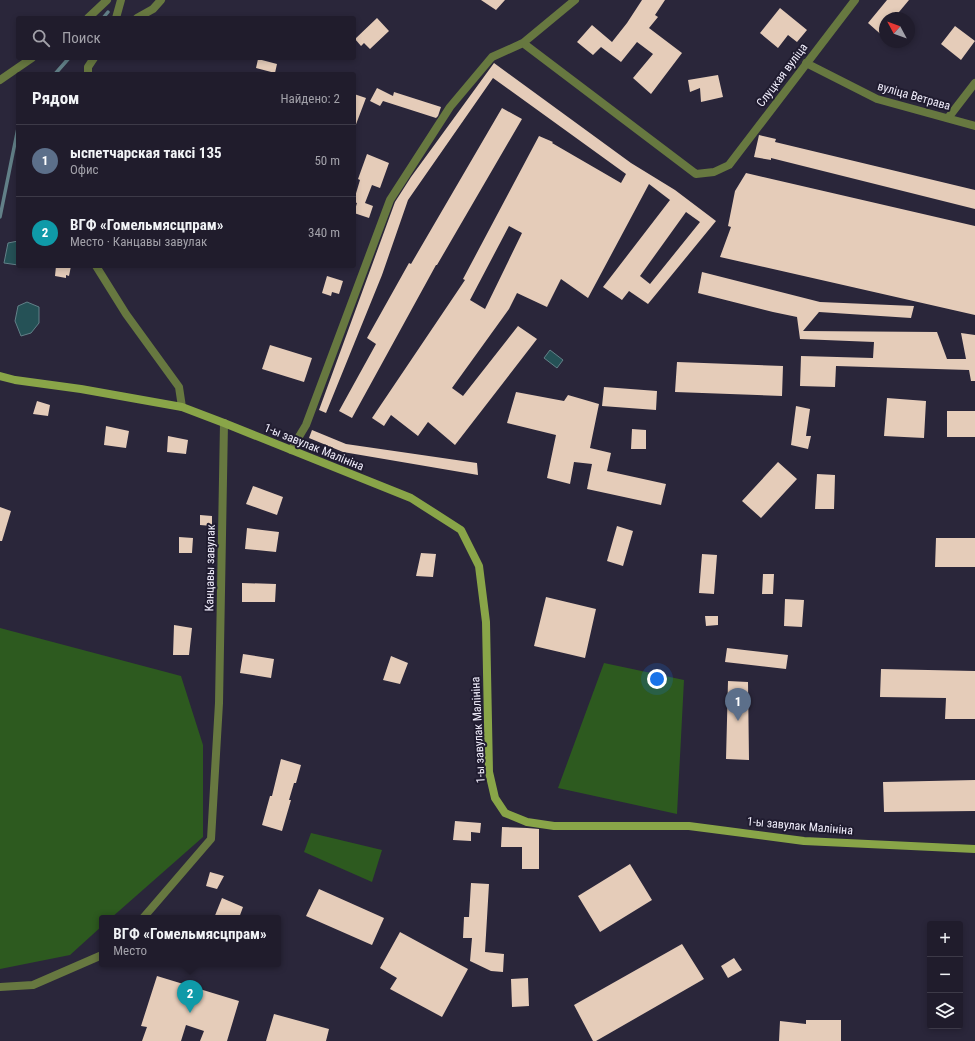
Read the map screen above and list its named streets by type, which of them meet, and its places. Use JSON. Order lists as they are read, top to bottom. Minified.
{"streets":{"street":["Слуцкая вуліца","вуліца Ветрава","1-ы завулак Малініна","Канцавы завулак"]},"crossings":[["Слуцкая вуліца","вуліца Ветрава"],["1-ы завулак Малініна","Канцавы завулак"]],"north":"top left","page":{"search":"Поиск","heading":["Рядом","Найдено: 2"],"list":[{"mark":"1","name":"ыспетчарская таксі 135","note":"Офис","value":"50 m"},{"mark":"2","name":"ВГФ «Гомельмясцпрам»","note":"Место · Канцавы завулак","value":"340 m"}],"pins":["1","2"],"popup":["ВГФ «Гомельмясцпрам»","Место"],"map_buttons":["+","−"]}}
